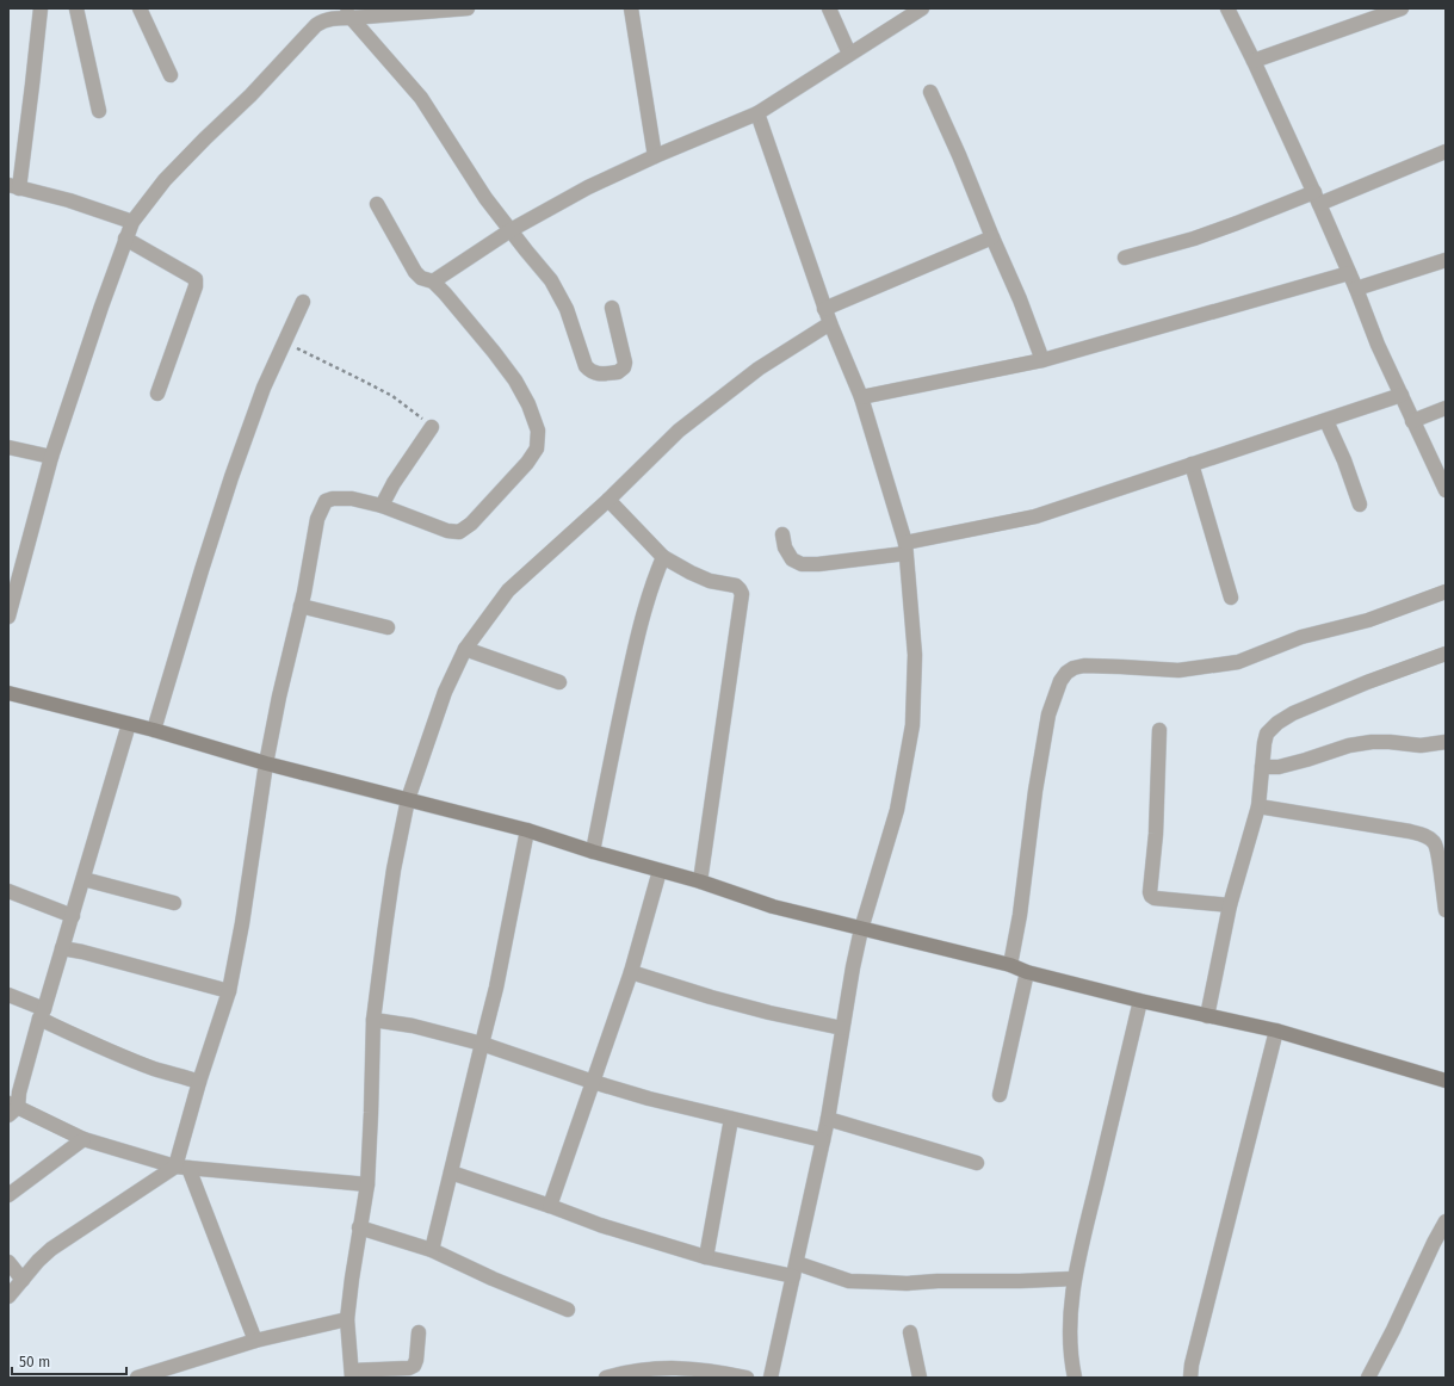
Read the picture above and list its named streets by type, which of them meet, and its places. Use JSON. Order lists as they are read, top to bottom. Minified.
{"scale_bar":"50 m"}
